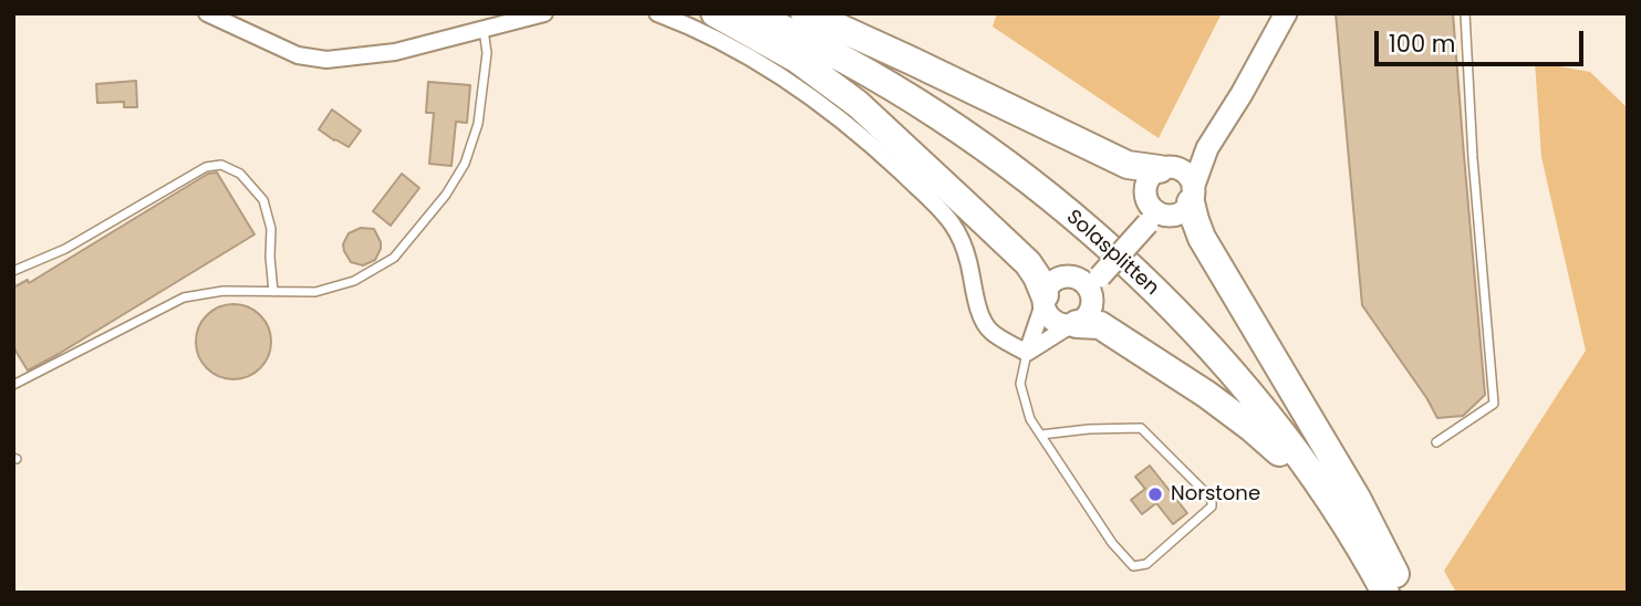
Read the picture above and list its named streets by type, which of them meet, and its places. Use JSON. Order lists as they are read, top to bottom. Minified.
{"streets":{"highway":["Solasplitten"]},"places":["Norstone"],"scale_bar":"100 m"}
